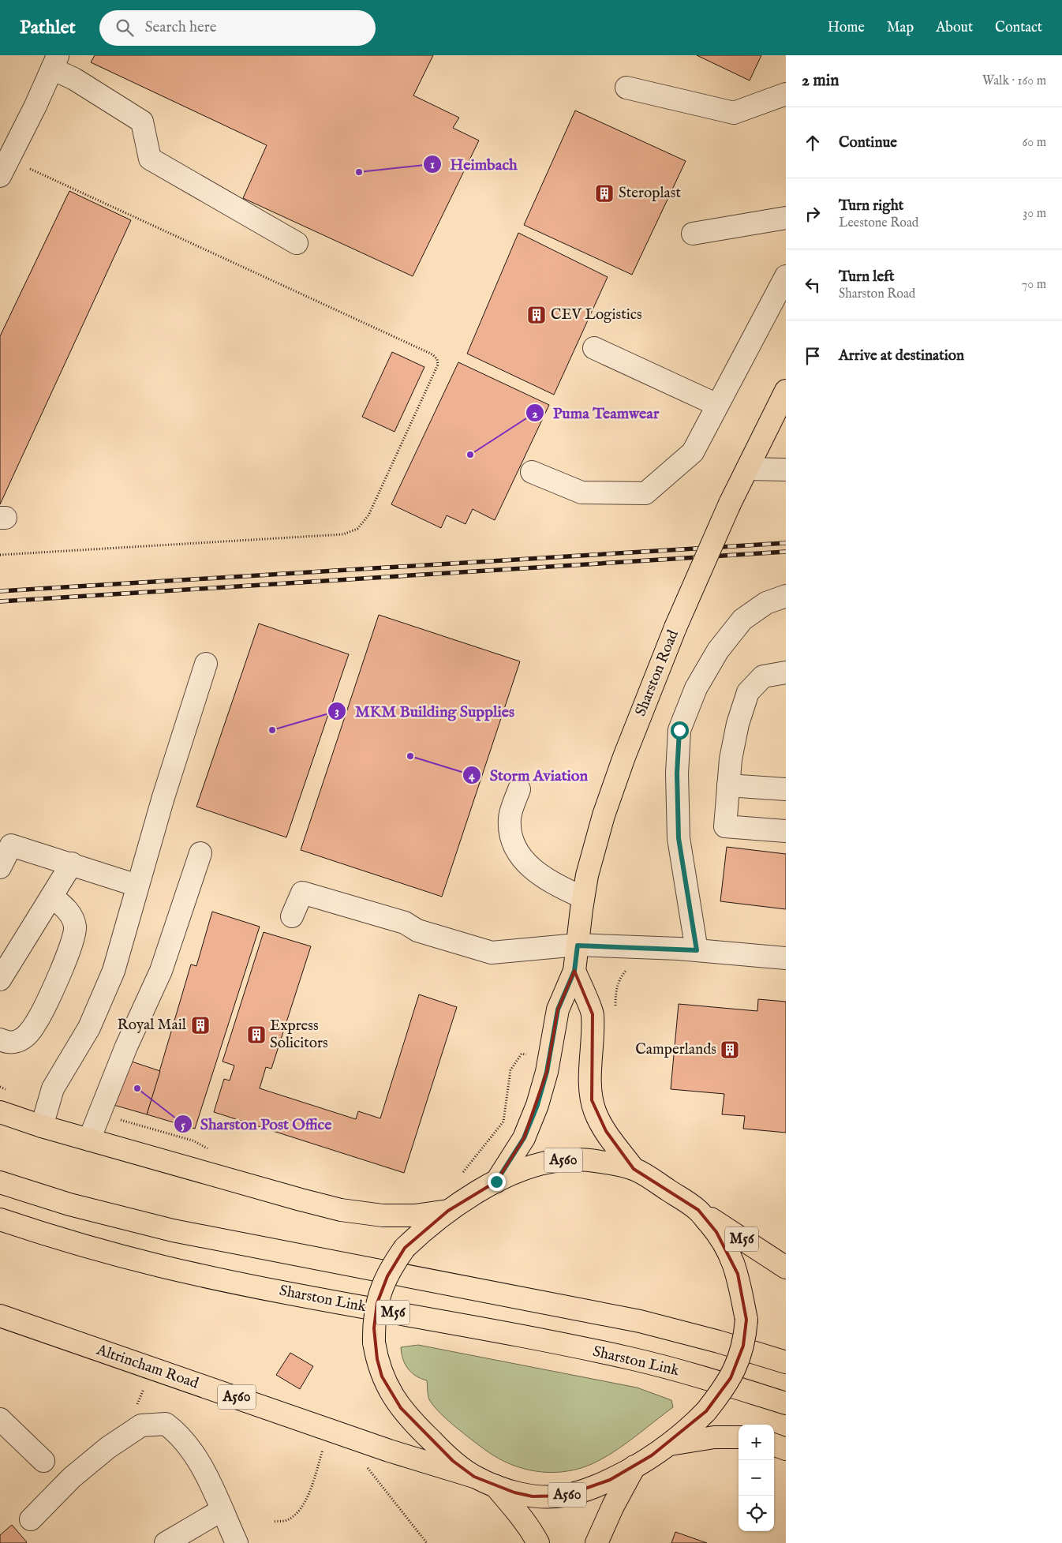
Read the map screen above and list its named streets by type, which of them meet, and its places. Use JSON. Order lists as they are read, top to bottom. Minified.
{"streets":{"main road":["Sharston Road","A560","M56","Sharston Link","Altrincham Road"]},"crossings":[["Sharston Road","A560"],["A560","M56"],["A560","Altrincham Road"]],"places":{"other":["Heimbach","Puma Teamwear","MKM Building Supplies","Storm Aviation","Sharston Post Office"],"building":["Steroplast","CEV Logistics","Royal Mail","Express Solicitors","Camperlands"]},"page":{"header":"Pathlet","search":"Search here","nav":["Home","Map","About","Contact"],"heading":["2 min","Walk · 160 m"],"list":[["Continue","60 m"],["Turn right","Leestone Road","30 m"],["Turn left","Sharston Road","70 m"],"Arrive at destination"],"map_buttons":["+","−"]}}
